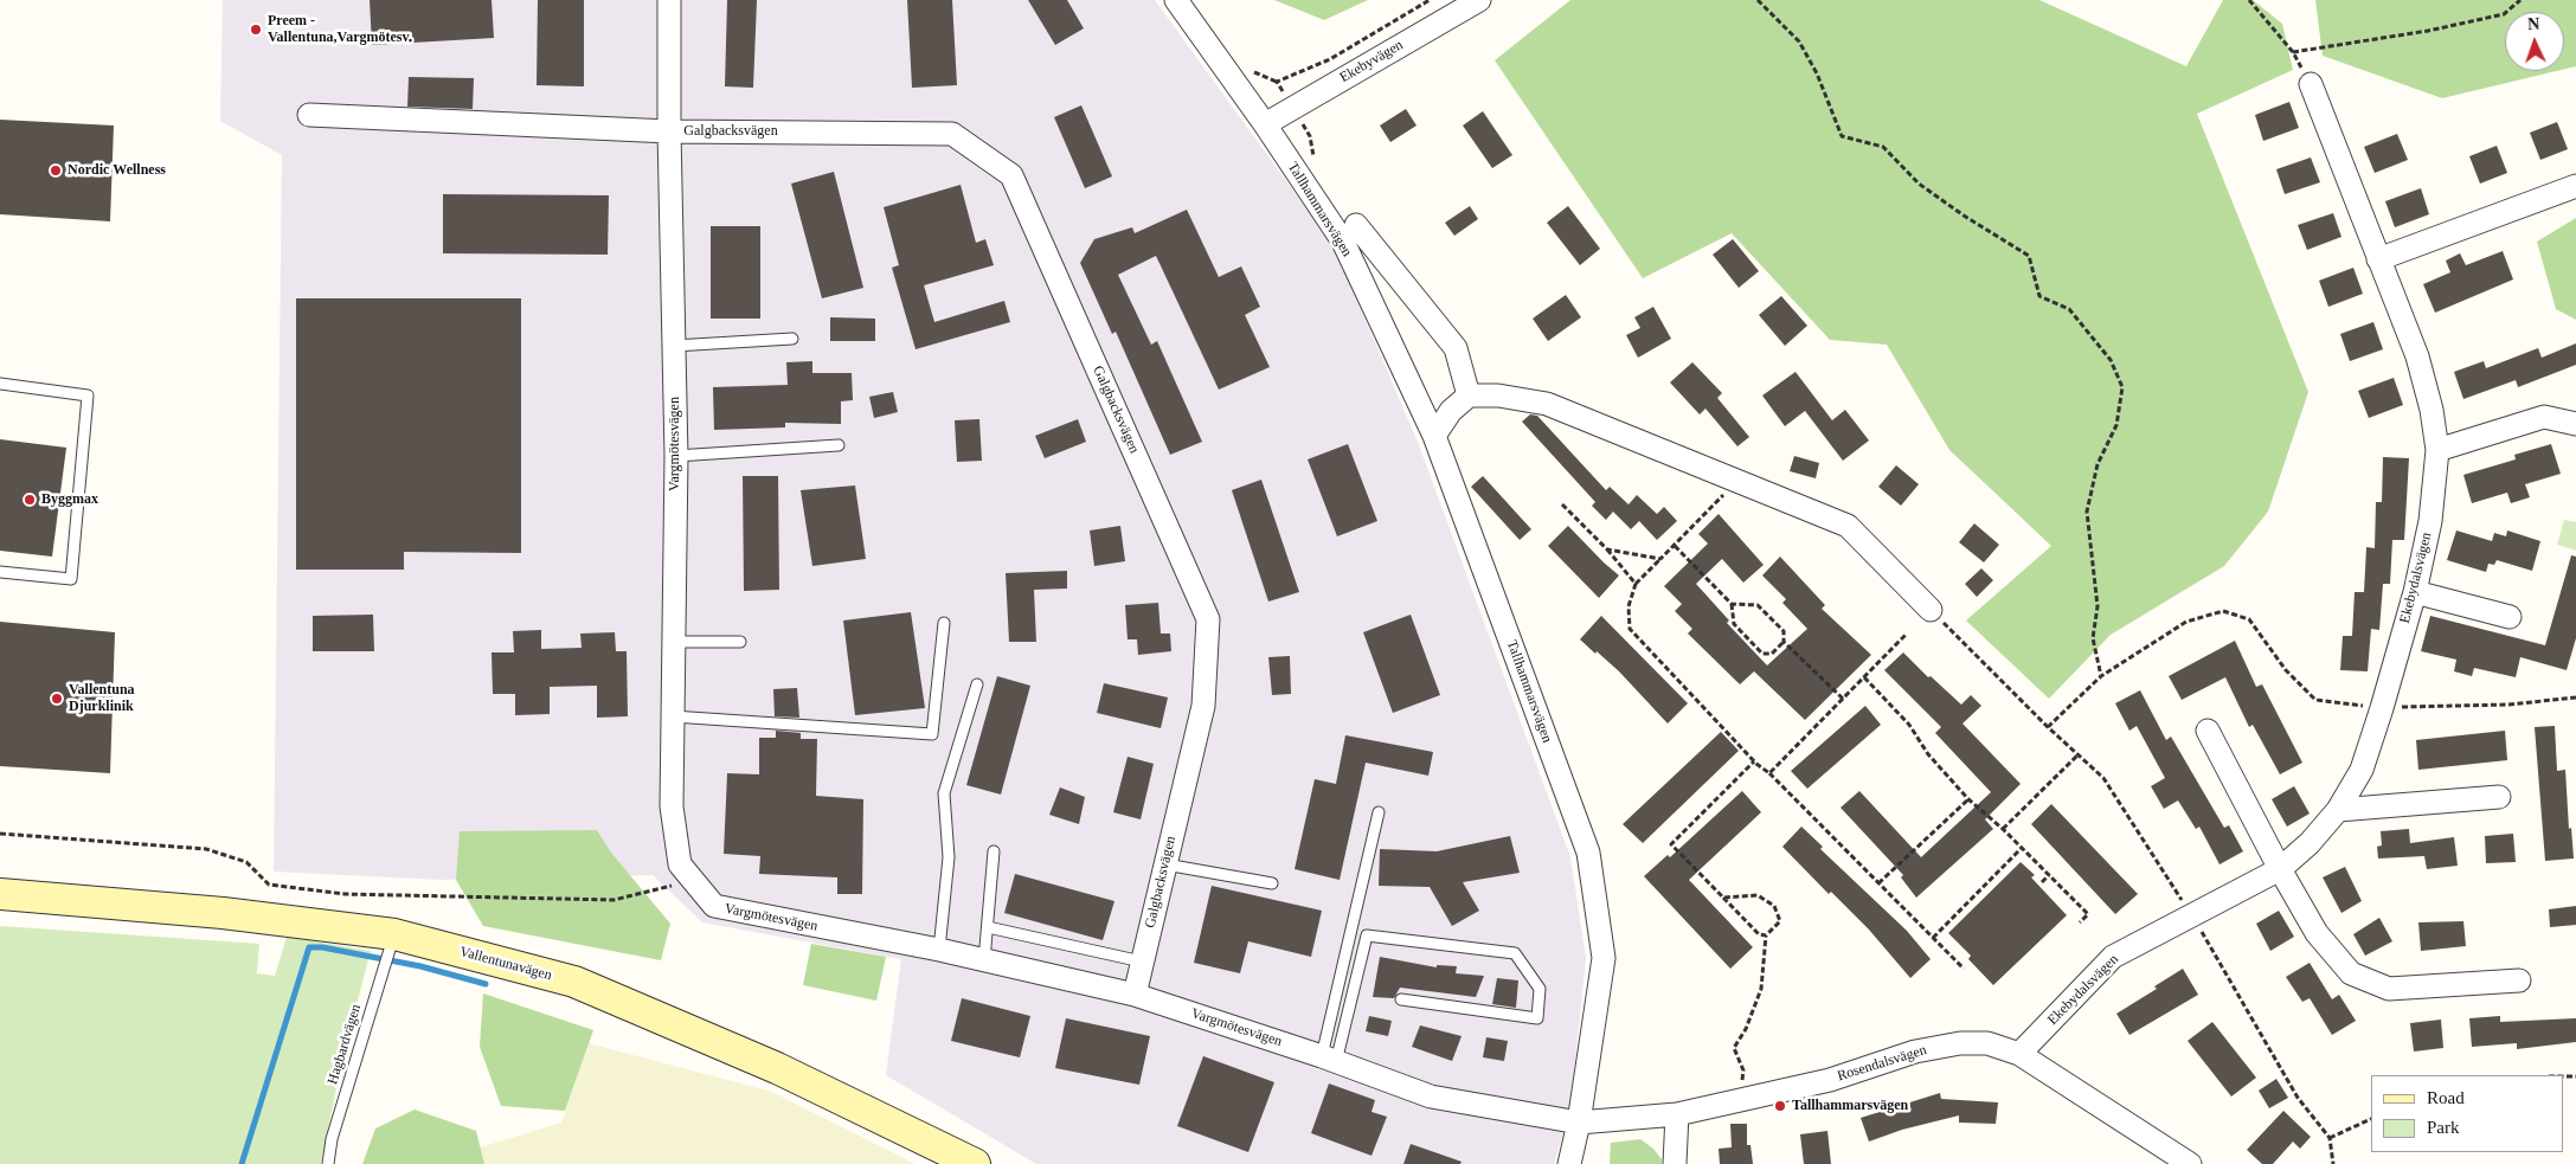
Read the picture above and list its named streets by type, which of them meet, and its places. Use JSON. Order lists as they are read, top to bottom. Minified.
{"streets":{"main road":["Vallentunavägen"],"street":["Ekebyvägen","Galgbacksvägen","Tallhammarsvägen","Vargmötesvägen","Ekebydalsvägen","Rosendalsvägen"],"lane":["Hagbardvägen"]},"crossings":[["Ekebyvägen","Tallhammarsvägen"],["Galgbacksvägen","Vargmötesvägen"],["Tallhammarsvägen","Vargmötesvägen"],["Tallhammarsvägen","Rosendalsvägen"],["Vargmötesvägen","Rosendalsvägen"],["Ekebydalsvägen","Rosendalsvägen"],["Vallentunavägen","Hagbardvägen"]],"places":["Preem - Vallentuna,Vargmötesv.","Nordic Wellness","Byggmax","Vallentuna Djurklinik","Tallhammarsvägen"],"legend":["Road","Park"],"north":"top"}
